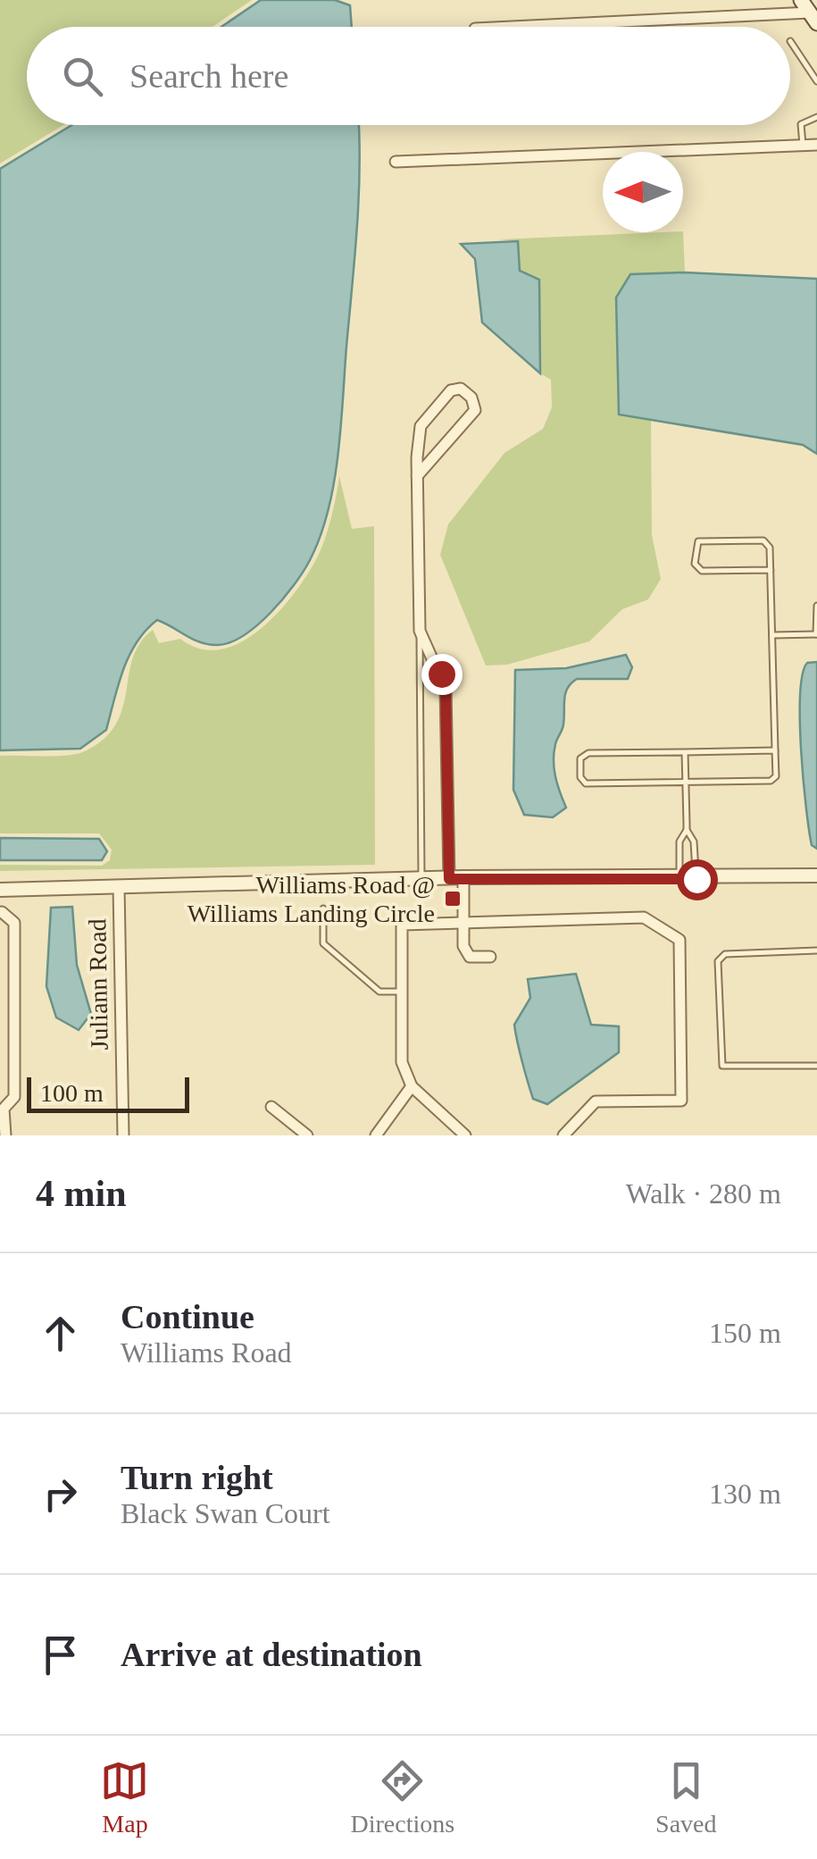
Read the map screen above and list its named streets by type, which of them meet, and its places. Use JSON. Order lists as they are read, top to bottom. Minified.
{"streets":{"street":["Juliann Road"]},"places":{"transit":["Williams Road @ Williams Landing Circle"]},"scale_bar":"100 m","north":"left","page":{"search":"Search here","scale":"100 m","heading":["4 min","Walk · 280 m"],"list":[["Continue","Williams Road","150 m"],["Turn right","Black Swan Court","130 m"],"Arrive at destination"],"nav":["Map","Directions","Saved"]}}
